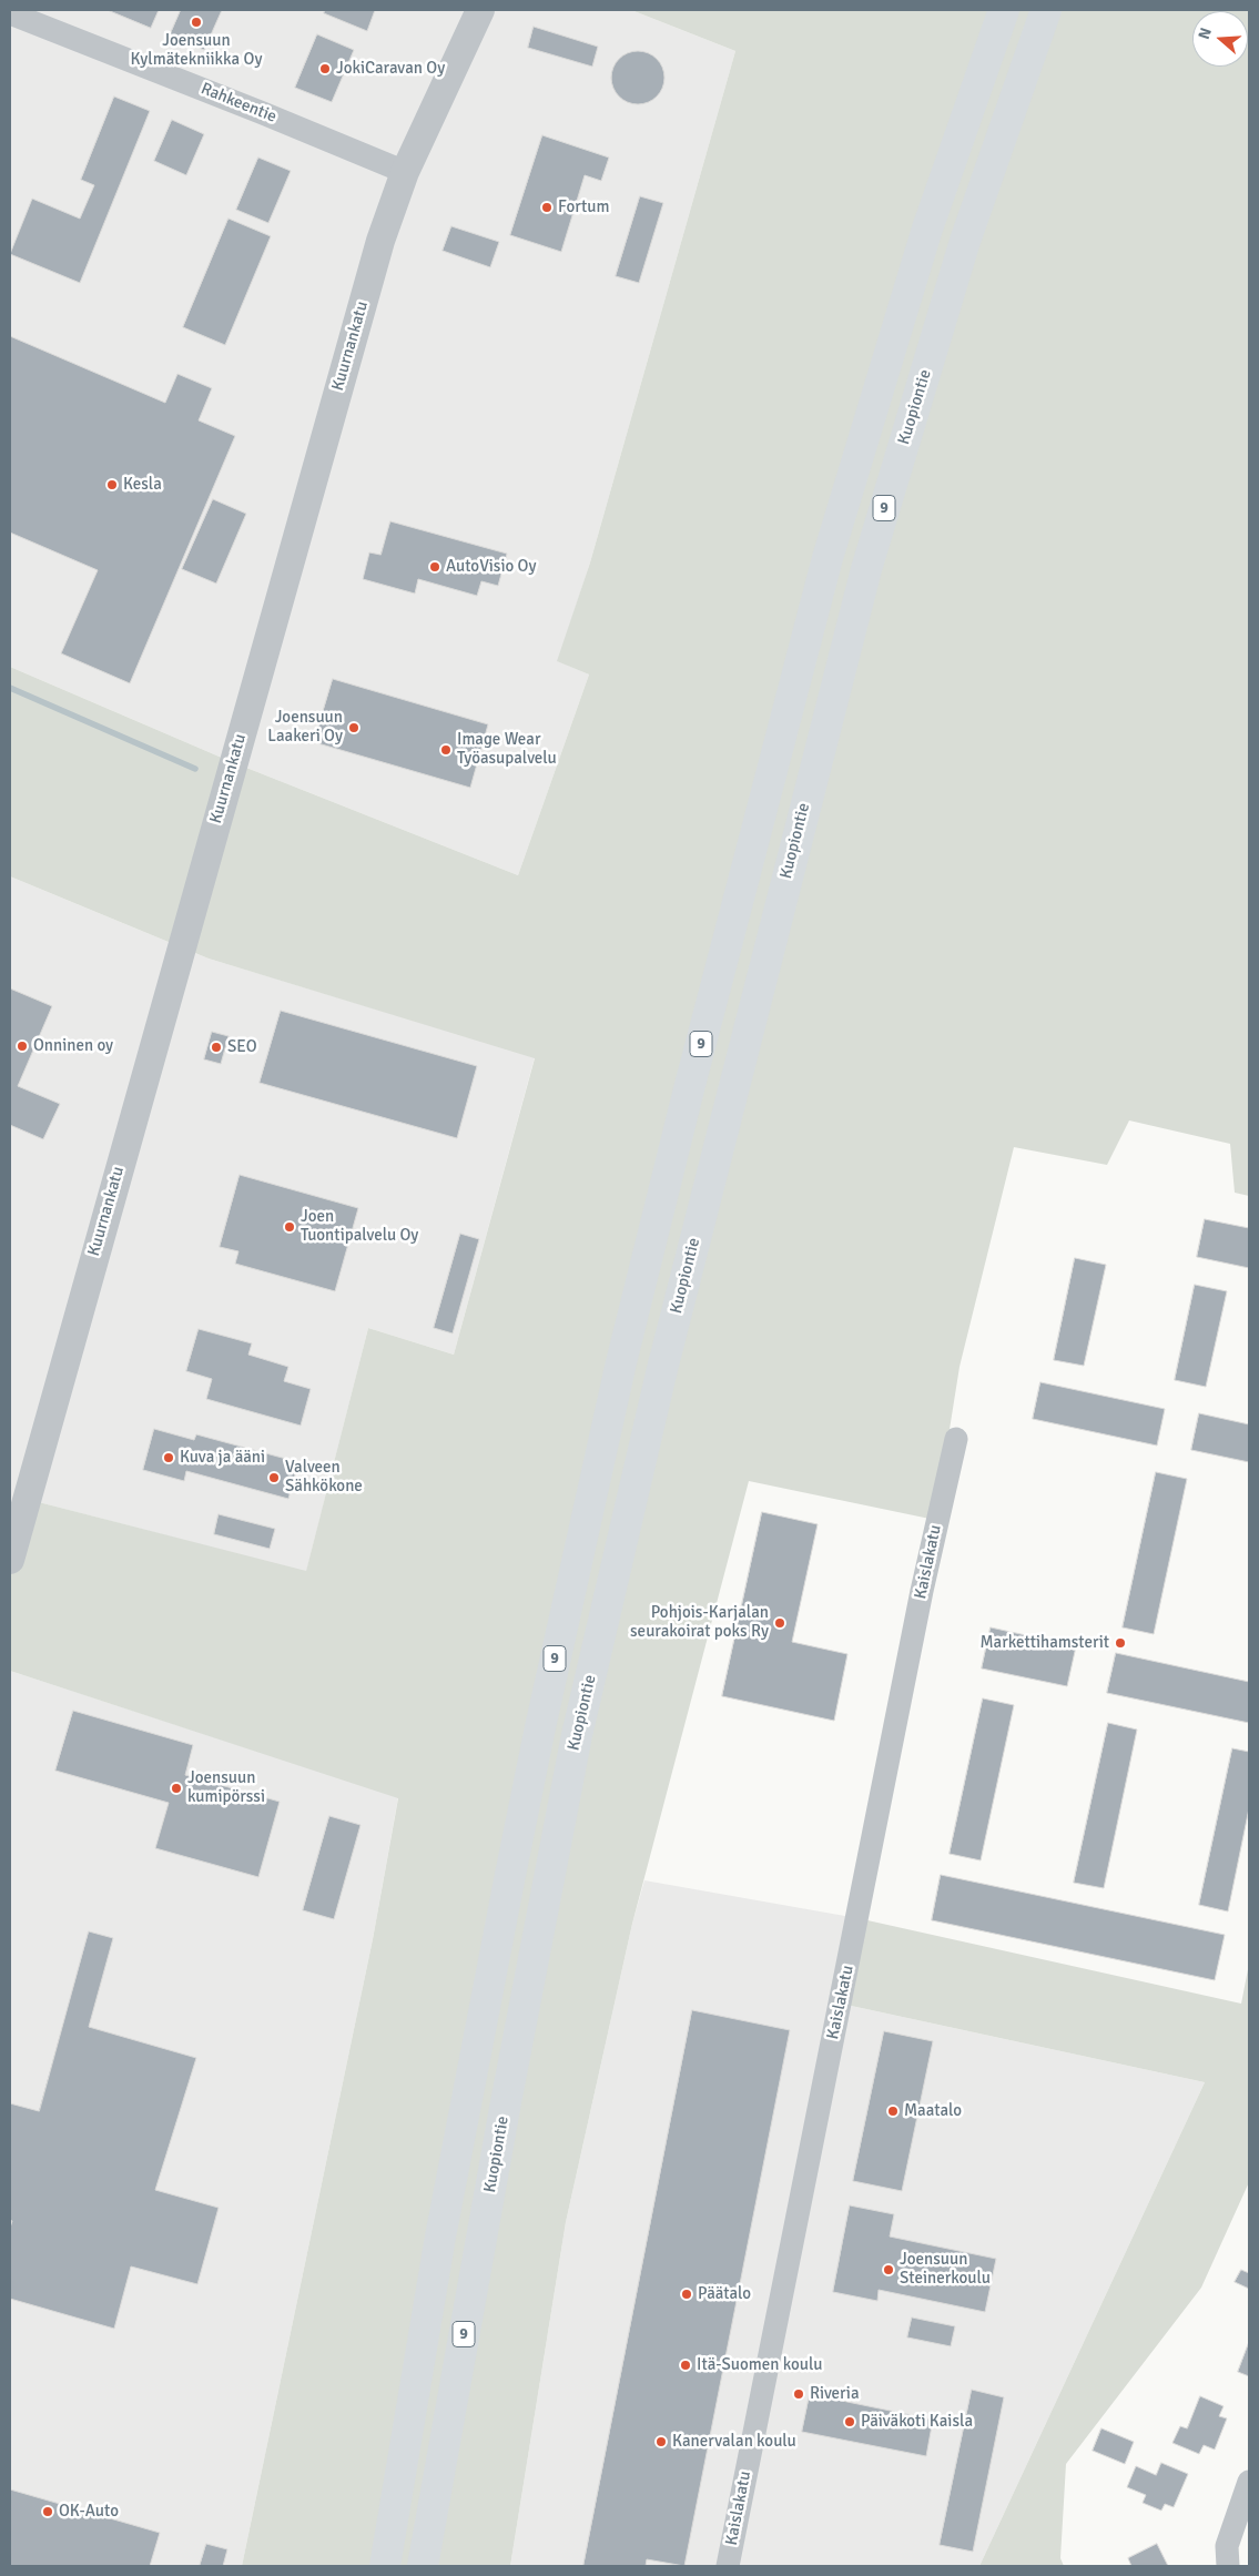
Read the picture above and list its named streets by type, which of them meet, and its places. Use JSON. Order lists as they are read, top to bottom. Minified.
{"streets":{"highway":["Kuopiontie","9"],"street":["Rahkeentie","Kuurnankatu","Kaislakatu"]},"crossings":[["Rahkeentie","Kuurnankatu"]],"places":["Joensuun Kylmätekniikka Oy","JokiCaravan Oy","Fortum","Kesla","AutoVisio Oy","Joensuun Laakeri Oy","Image Wear Työasupalvelu","Onninen oy","SEO","Joen Tuontipalvelu Oy","Kuva ja ääni","Valveen Sähkökone","Pohjois-Karjalan seurakoirat poks Ry","Markettihamsterit","Joensuun kumipörssi","Maatalo","Joensuun Steinerkoulu","Päätalo","Itä-Suomen koulu","Riveria","Päiväkoti Kaisla","Kanervalan koulu","OK-Auto"],"north":"left"}
